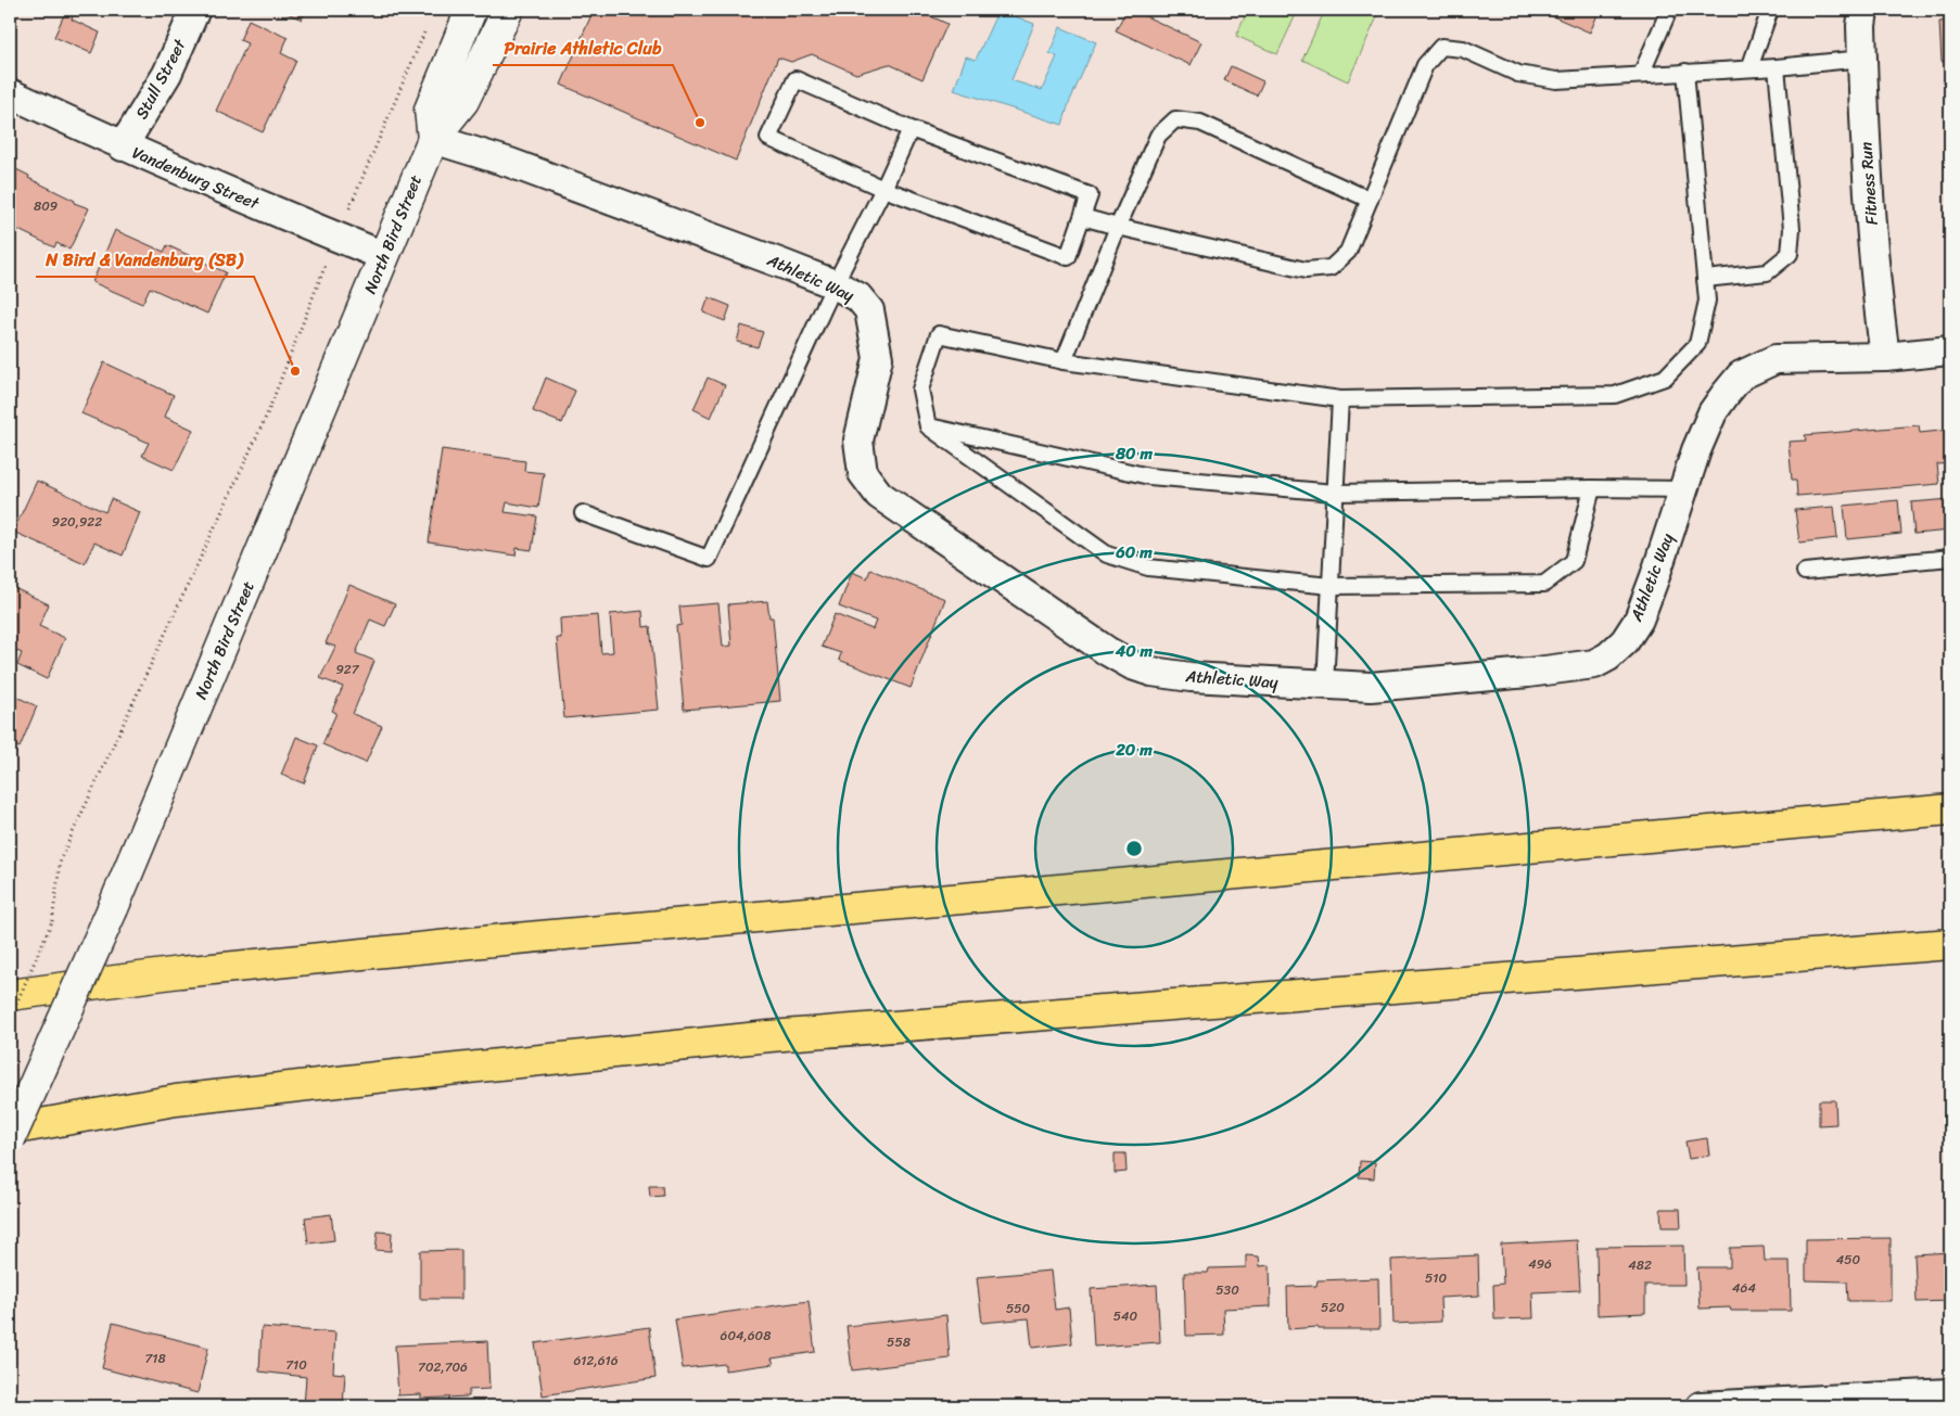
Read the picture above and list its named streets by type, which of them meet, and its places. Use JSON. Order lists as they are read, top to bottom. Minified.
{"streets":{"street":["Stull Street","Vandenburg Street","Fitness Run","North Bird Street","Athletic Way"]},"crossings":[["Stull Street","Vandenburg Street"],["Vandenburg Street","North Bird Street"],["Fitness Run","Athletic Way"],["North Bird Street","Athletic Way"]],"places":["Prairie Athletic Club","N Bird & Vandenburg (SB)"],"house_numbers":["809","920,922","927","450","496","482","510","464","530","520","550","540","604,608","558","718","612,616","710","702,706"],"rings":["80 m","60 m","40 m","20 m"]}
